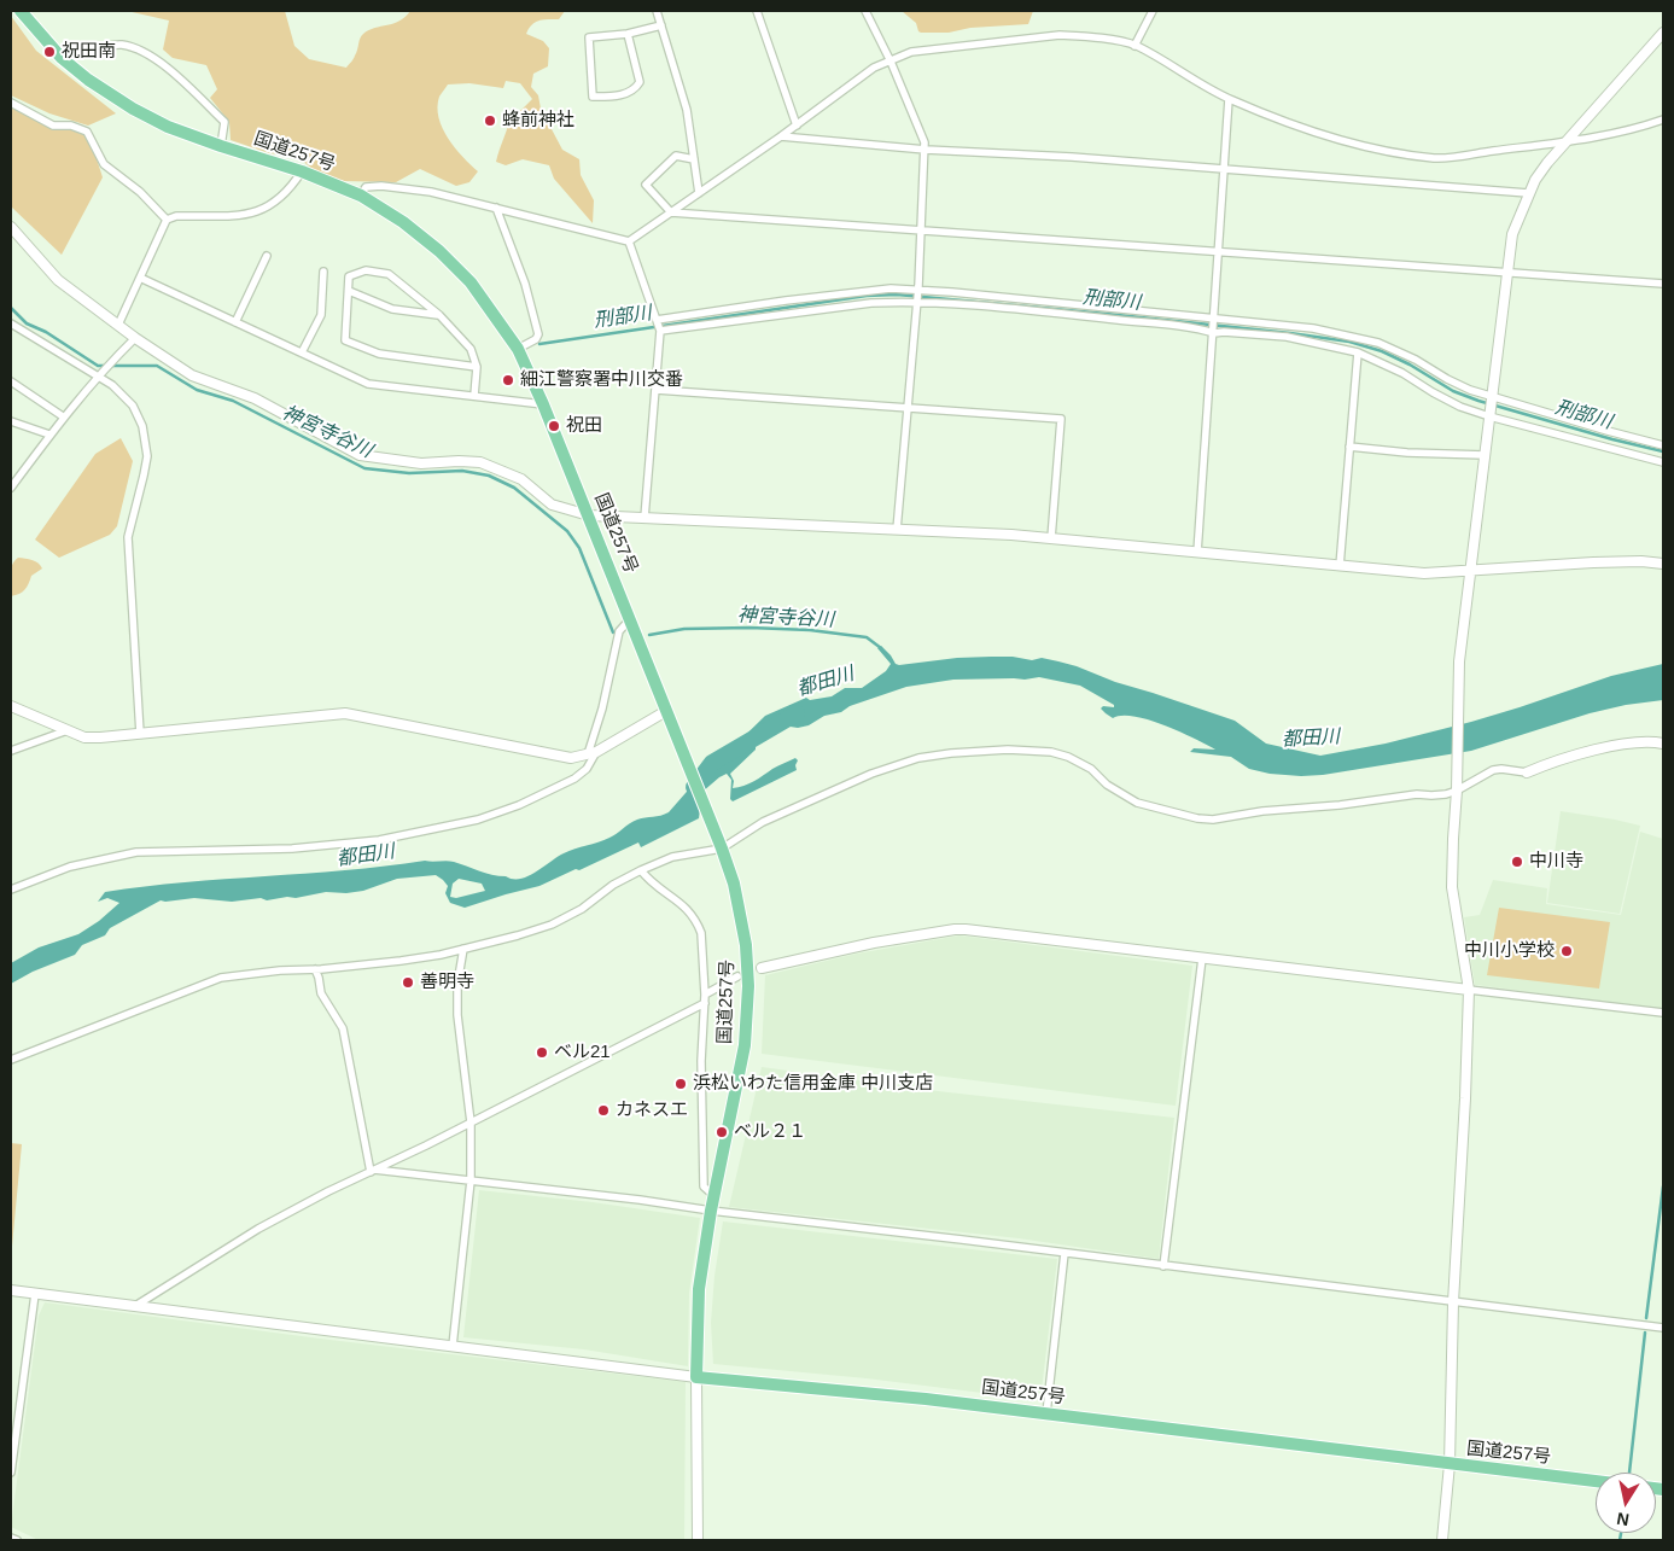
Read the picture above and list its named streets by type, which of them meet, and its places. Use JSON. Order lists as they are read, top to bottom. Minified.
{"streets":{"highway":["国道257号"]},"water":["刑部川","神宮寺谷川","都田川"],"places":["祝田南","蜂前神社","細江警察署中川交番","祝田","中川寺","中川小学校","善明寺","ベル21","浜松いわた信用金庫 中川支店","カネスエ","ベル２１"],"north":"bottom"}
